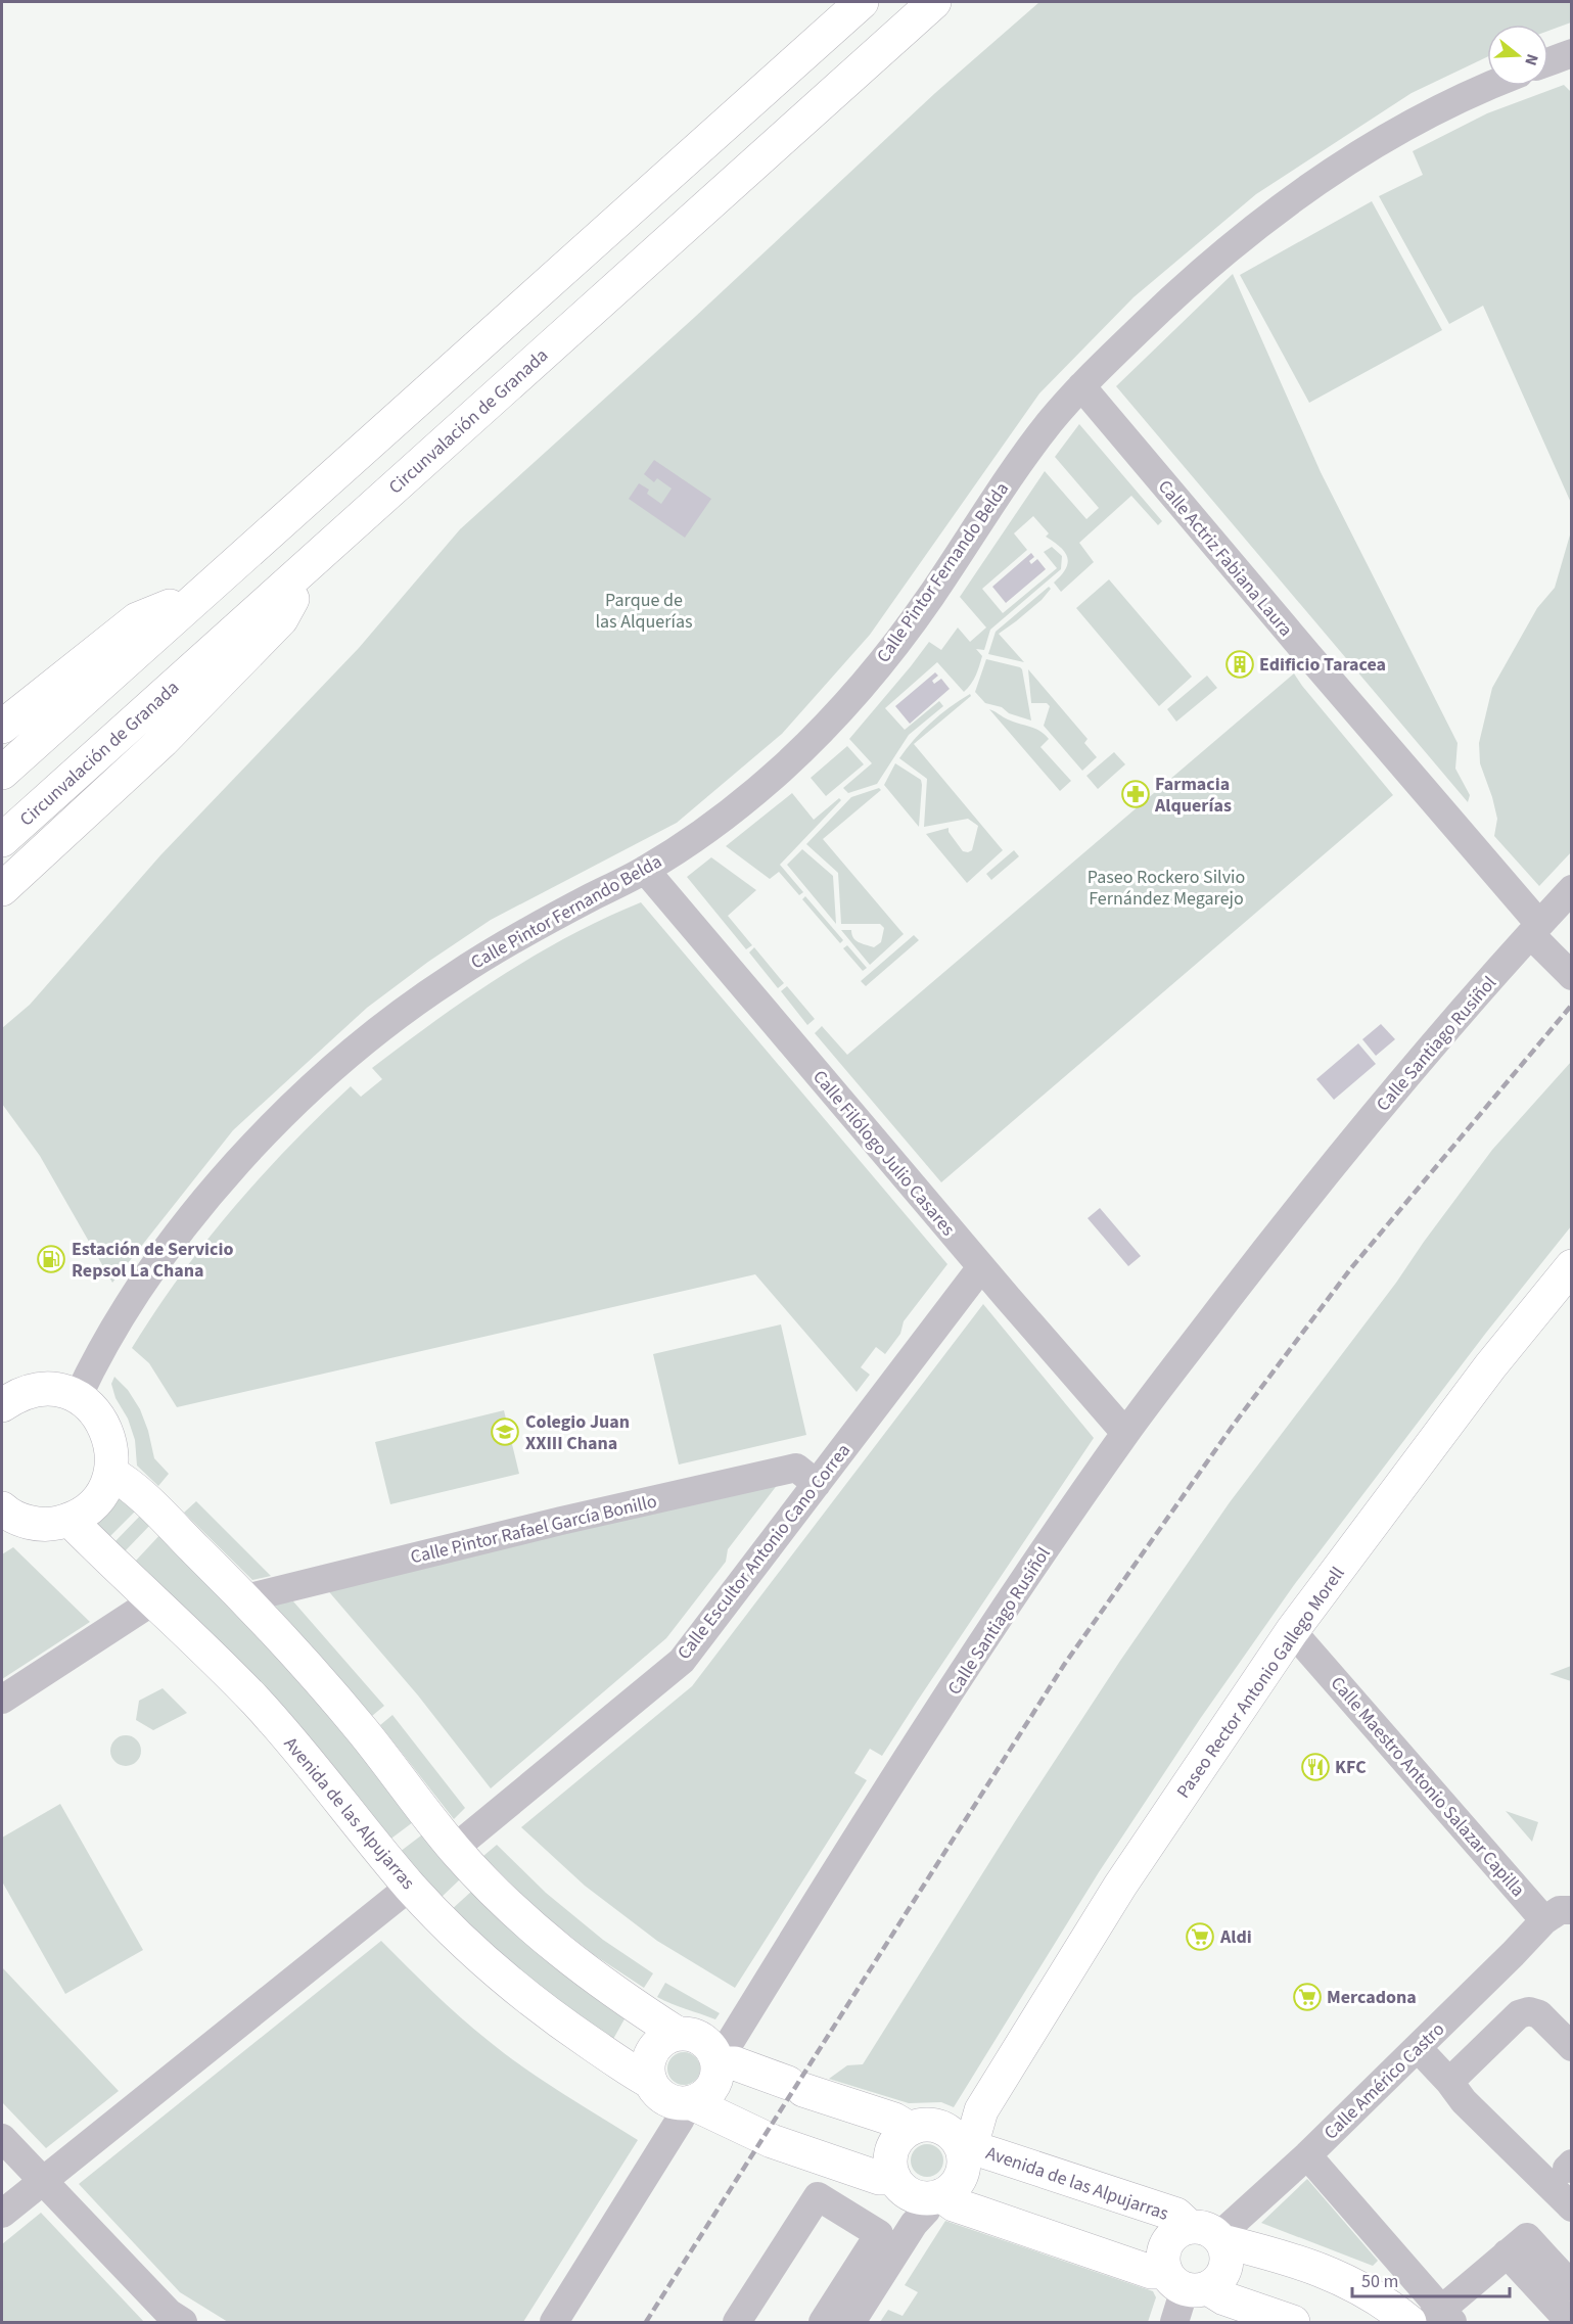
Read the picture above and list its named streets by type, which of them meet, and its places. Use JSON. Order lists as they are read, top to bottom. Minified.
{"streets":{"main road":["Circunvalación de Granada","Paseo Rector Antonio Gallego Morell","Avenida de las Alpujarras"],"street":["Calle Actriz Fabiana Laura","Calle Pintor Fernando Belda","Calle Santiago Rusiñol","Calle Filólogo Julio Casares","Calle Pintor Rafael García Bonillo","Calle Escultor Antonio Cano Correa","Calle Maestro Antonio Salazar Capilla","Calle Américo Castro"]},"crossings":[["Calle Actriz Fabiana Laura","Calle Pintor Fernando Belda"],["Calle Actriz Fabiana Laura","Calle Santiago Rusiñol"],["Calle Pintor Fernando Belda","Calle Filólogo Julio Casares"],["Calle Santiago Rusiñol","Calle Filólogo Julio Casares"],["Calle Santiago Rusiñol","Avenida de las Alpujarras"],["Calle Filólogo Julio Casares","Calle Escultor Antonio Cano Correa"],["Calle Pintor Rafael García Bonillo","Calle Escultor Antonio Cano Correa"],["Paseo Rector Antonio Gallego Morell","Calle Maestro Antonio Salazar Capilla"],["Paseo Rector Antonio Gallego Morell","Avenida de las Alpujarras"],["Calle Maestro Antonio Salazar Capilla","Calle Américo Castro"],["Avenida de las Alpujarras","Calle Américo Castro"]],"parks":["Parque de las Alquerías","Paseo Rockero Silvio Fernández Megarejo"],"places":{"building":["Edificio Taracea"],"pharmacy":["Farmacia Alquerías"],"fuel station":["Estación de Servicio Repsol La Chana"],"school or university":["Colegio Juan XXIII Chana"],"restaurant":["KFC"],"supermarket":["Aldi","Mercadona"]},"scale_bar":"50 m","north":"right"}
